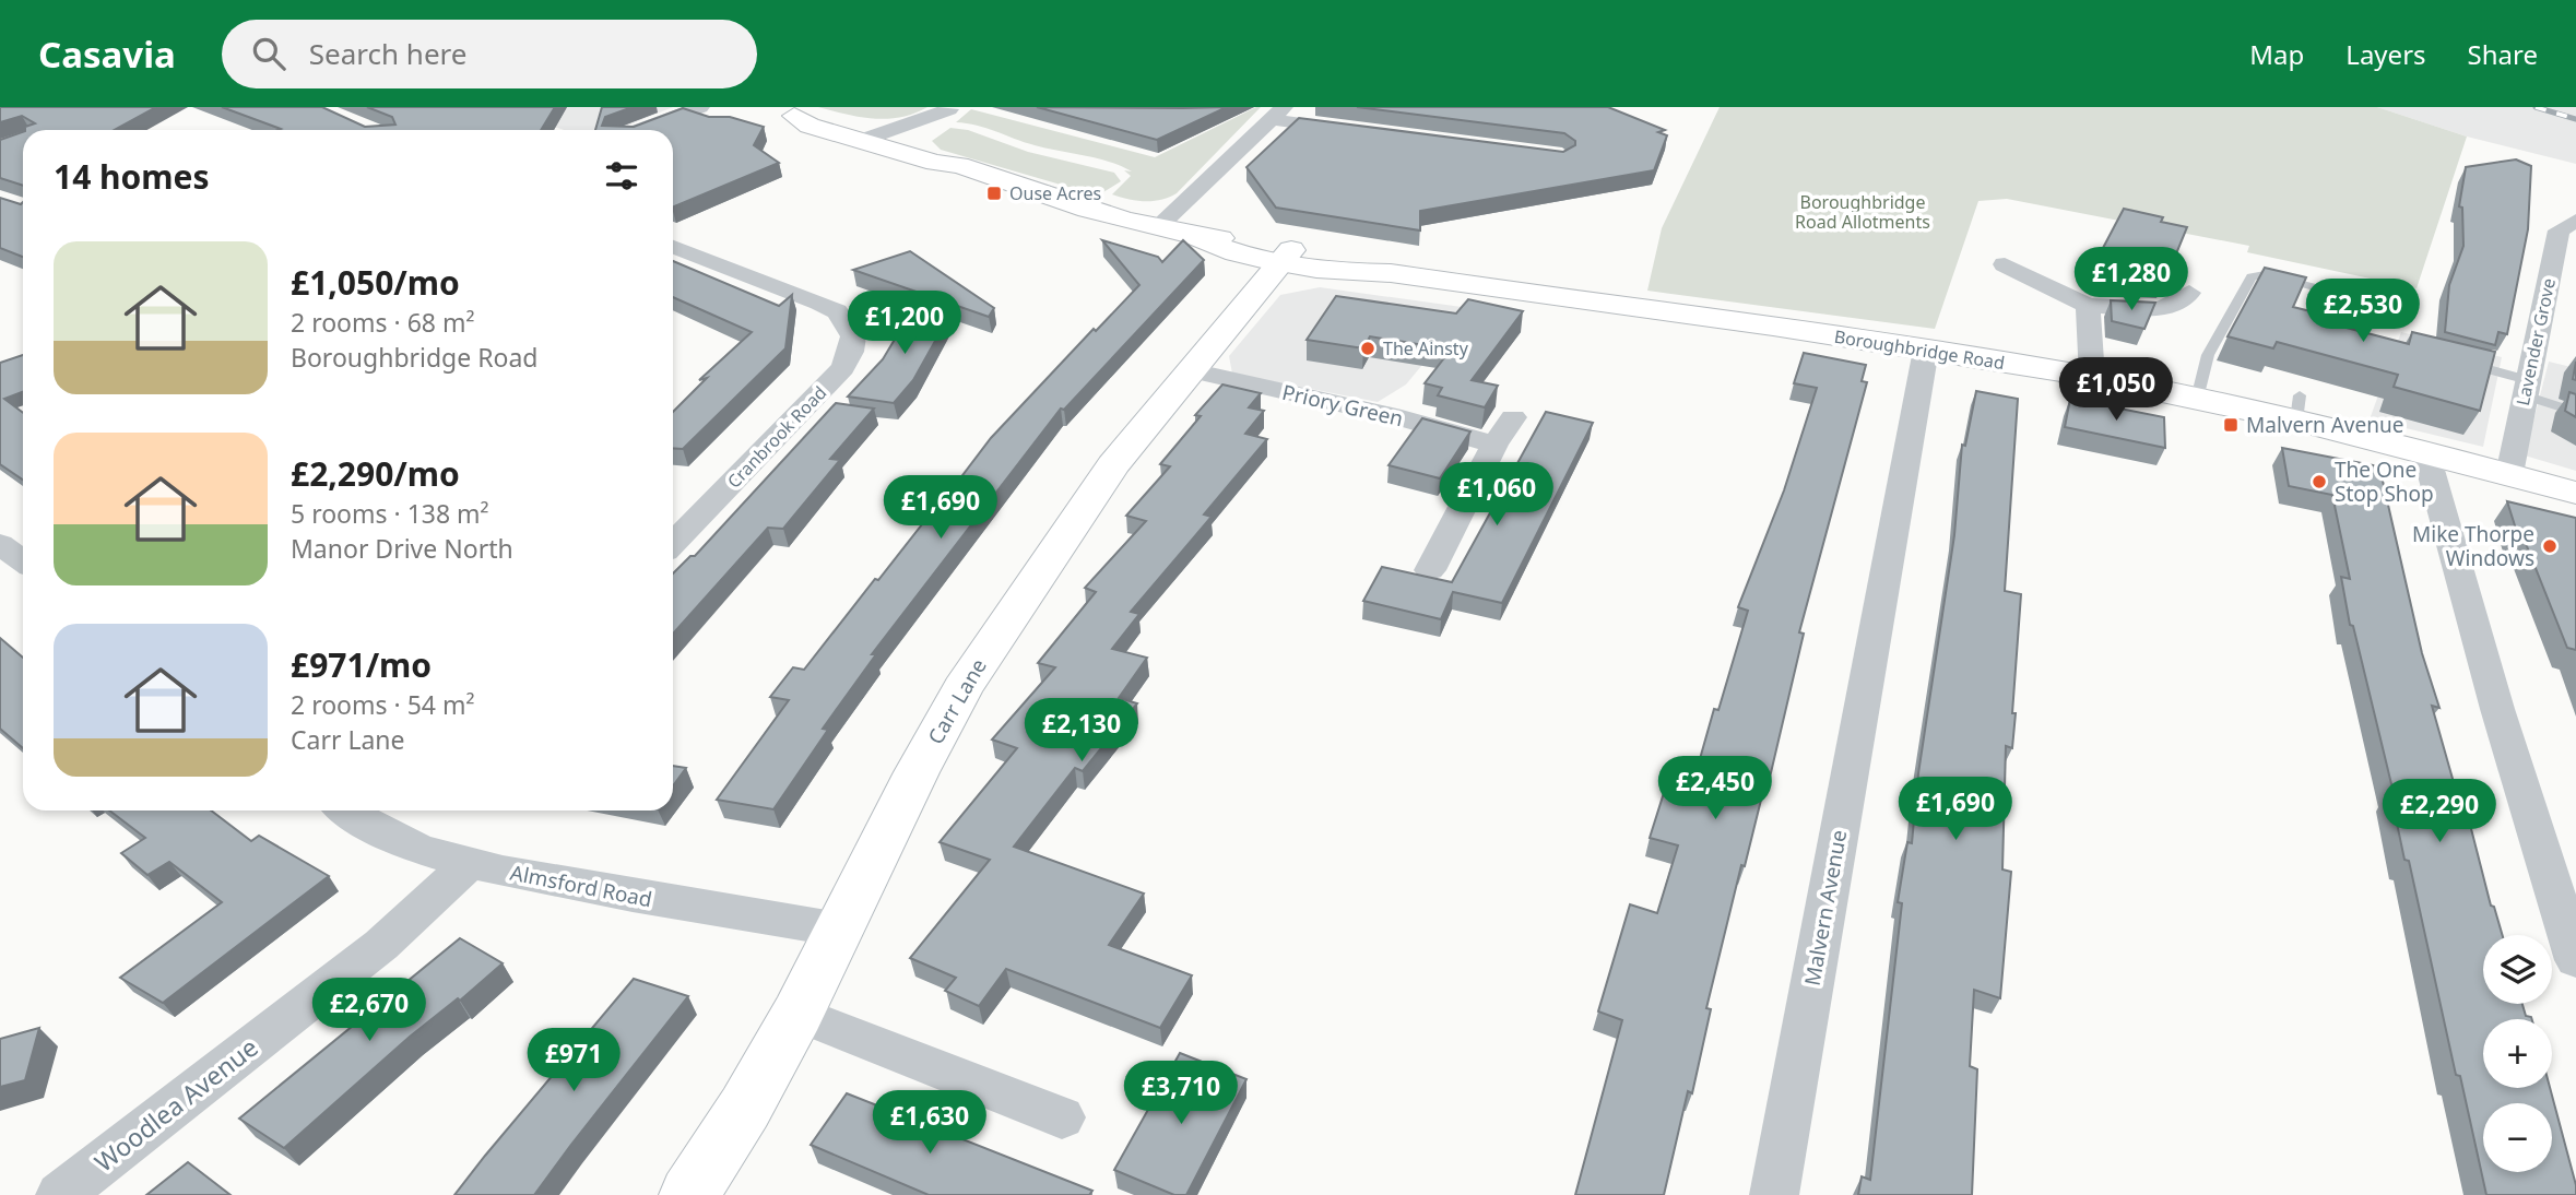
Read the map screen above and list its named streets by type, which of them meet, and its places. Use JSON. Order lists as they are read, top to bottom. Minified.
{"streets":{"main road":["Boroughbridge Road","Carr Lane"],"street":["Lavender Grove","Priory Green","Cranbrook Road","Almsford Road","Malvern Avenue","Woodlea Avenue"]},"crossings":[["Lavender Grove","Boroughbridge Road"],["Boroughbridge Road","Carr Lane"],["Boroughbridge Road","Malvern Avenue"],["Priory Green","Carr Lane"],["Carr Lane","Almsford Road"],["Almsford Road","Woodlea Avenue"]],"parks":["Boroughbridge Road Allotments"],"places":{"transit":["Ouse Acres","Malvern Avenue"],"other":["The Ainsty","The One Stop Shop","Mike Thorpe Windows"]},"page":{"header":"Casavia","search":"Search here","nav":["Map","Layers","Share"],"heading":"14 homes","list":[{"name":"£1,050/mo","note":"2 rooms · 68 m² · Boroughbridge Road"},{"name":"£2,290/mo","note":"5 rooms · 138 m² · Manor Drive North"},{"name":"£971/mo","note":"2 rooms · 54 m² · Carr Lane"}],"price":["£1,280","£2,530","£1,200","£1,050","£1,060","£1,690","£2,130","£2,450","£1,690","£2,290","£2,670","£971","£3,710","£1,630"],"map_buttons":["+","−"]}}
